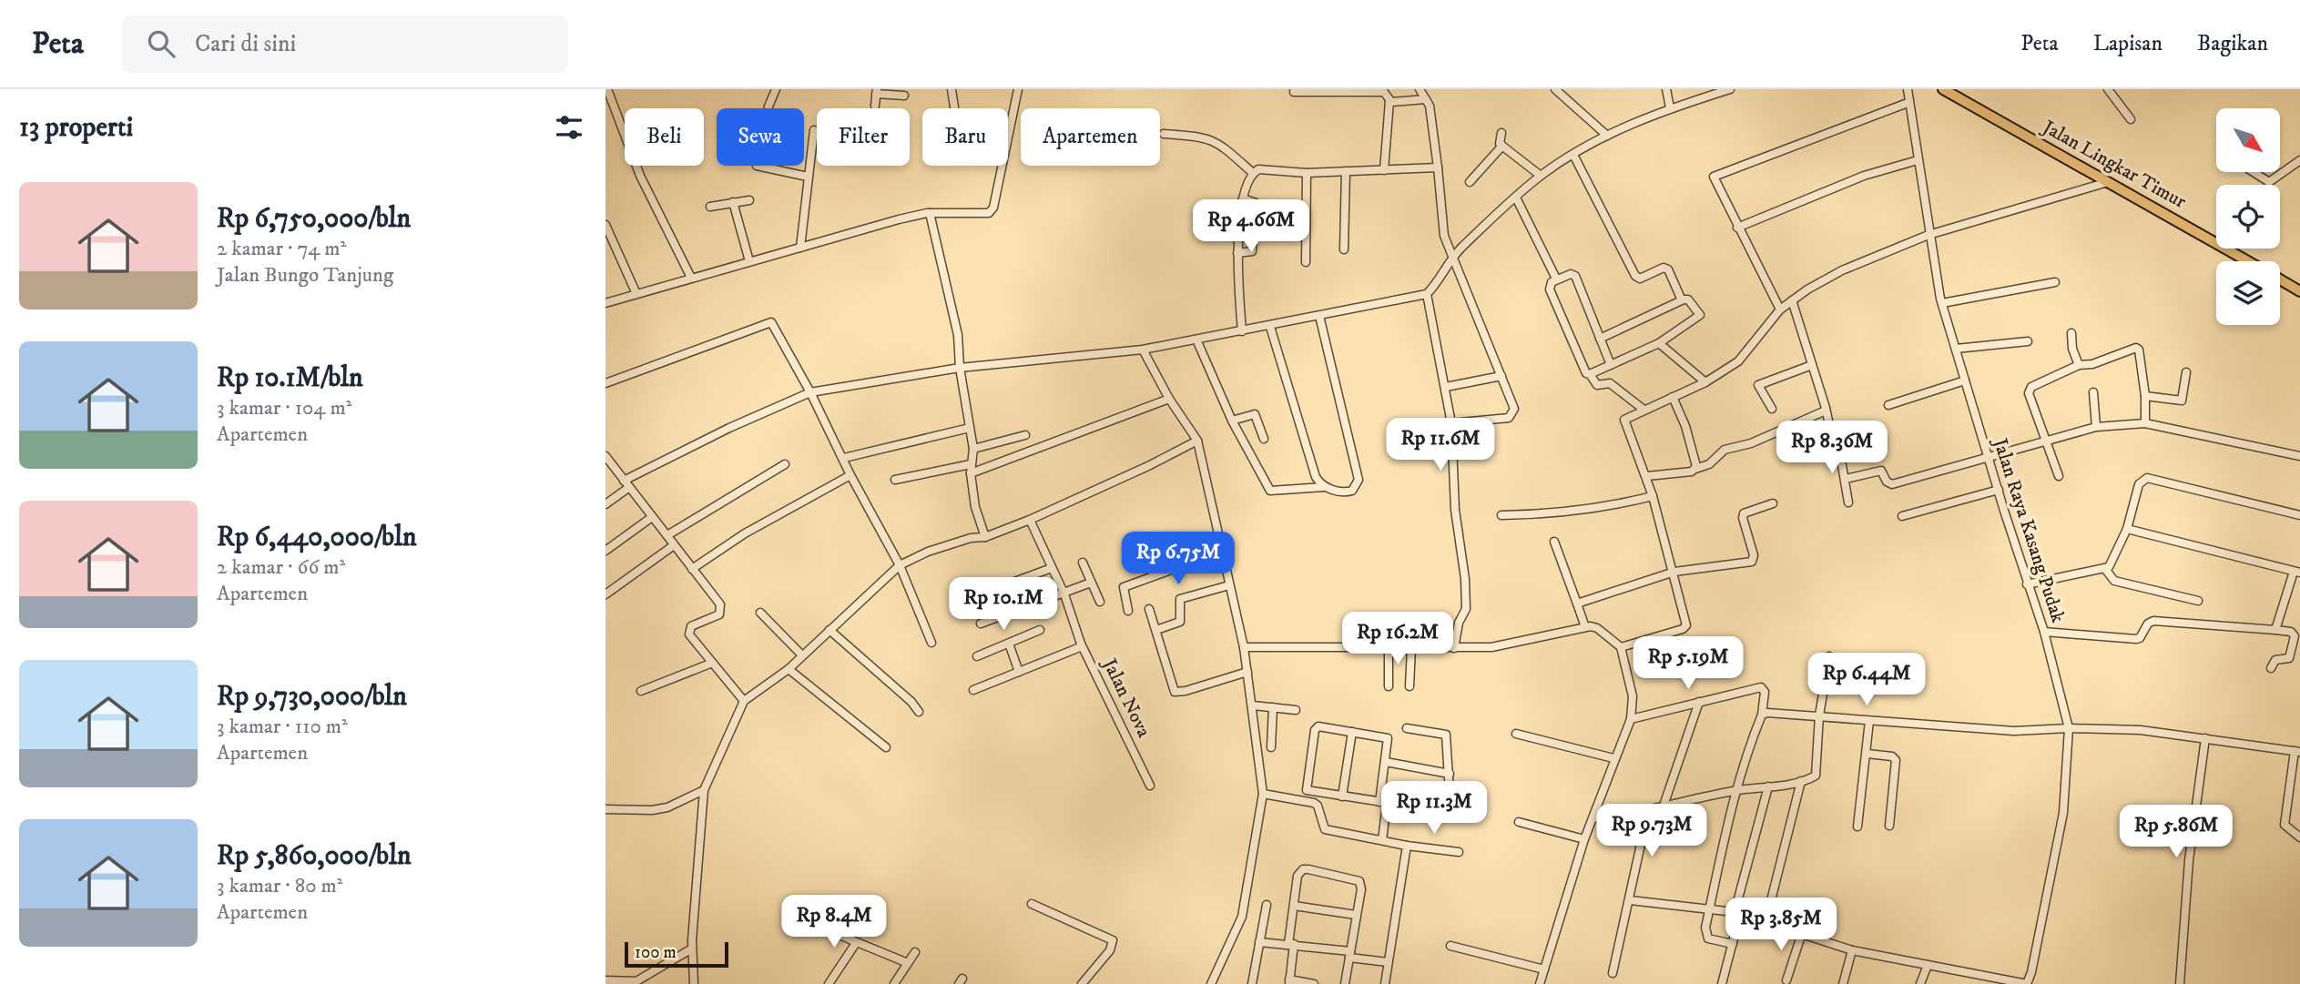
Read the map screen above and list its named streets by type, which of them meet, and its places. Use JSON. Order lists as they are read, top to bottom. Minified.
{"streets":{"highway":["Jalan Lingkar Timur"],"street":["Jalan Raya Kasang Pudak","Jalan Nova"]},"scale_bar":"100 m","north":"bottom right","page":{"header":"Peta","search":"Cari di sini","nav":["Peta","Lapisan","Bagikan"],"heading":"13 properti","chip":["Beli","Sewa","Filter","Baru","Apartemen"],"list":[{"name":"Rp 6,750,000/bln","note":"2 kamar · 74 m² · Jalan Bungo Tanjung"},{"name":"Rp 10.1M/bln","note":"3 kamar · 104 m² · Apartemen"},{"name":"Rp 6,440,000/bln","note":"2 kamar · 66 m² · Apartemen"},{"name":"Rp 9,730,000/bln","note":"3 kamar · 110 m² · Apartemen"},{"name":"Rp 5,860,000/bln","note":"3 kamar · 80 m² · Apartemen"}],"price":["Rp 4.66M","Rp 11.6M","Rp 8.36M","Rp 6.75M","Rp 10.1M","Rp 16.2M","Rp 5.19M","Rp 6.44M","Rp 11.3M","Rp 9.73M","Rp 5.86M","Rp 8.4M","Rp 3.85M"],"scale":"100 m"}}
